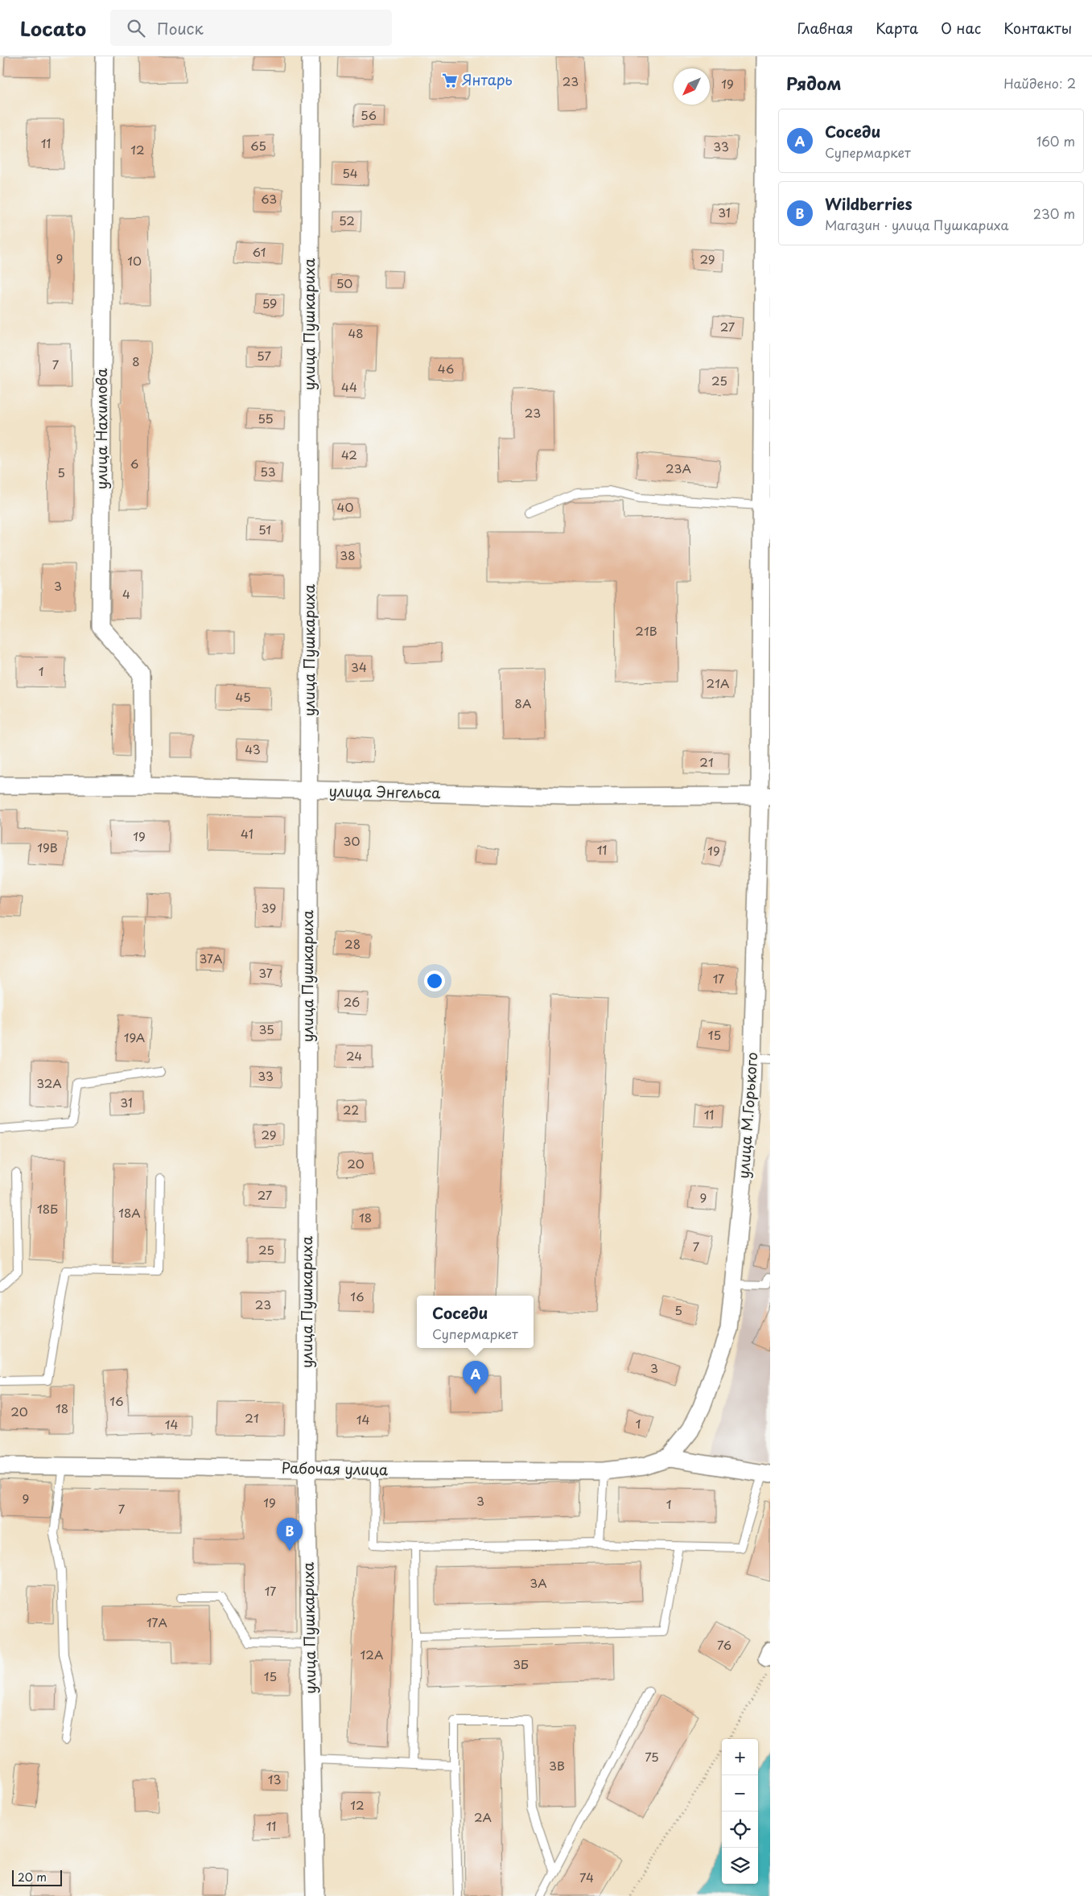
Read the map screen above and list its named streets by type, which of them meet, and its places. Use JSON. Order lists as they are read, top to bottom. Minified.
{"streets":{"street":["улица Пушкариха","улица Нахимова","улица Энгельса","улица М.Горького","Рабочая улица"]},"crossings":[["улица Пушкариха","улица Энгельса"],["улица Пушкариха","Рабочая улица"],["улица Нахимова","улица Энгельса"],["улица Энгельса","улица М.Горького"],["улица М.Горького","Рабочая улица"]],"places":{"supermarket":["Янтарь"]},"house_numbers":["23","19","56","11","65","33","12","54","63","31","52","61","9","29","10","50","59","27","48","57","8","7","46","25","44","23","55","42","6","23А","53","5","40","51","38","3","4","21В","34","1","21А","45","8А","43","21","41","19","30","19В","11","19","39","28","37А","37","17","26","35","15","19А","24","33","32А","31","22","11","29","20","27","9","18Б","18А","18","7","25","16","23","5","3","16","18","20","21","14","1","14","9","3","19","1","7","3А","17","17А","76","12А","3Б","15","75","3В","13","12","2А","11","74"],"scale_bar":"20 m","north":"bottom left","page":{"header":"Locato","search":"Поиск","nav":["Главная","Карта","О нас","Контакты"],"heading":["Рядом","Найдено: 2"],"list":[{"mark":"A","name":"Соседи","note":"Супермаркет","value":"160 m"},{"mark":"B","name":"Wildberries","note":"Магазин · улица Пушкариха","value":"230 m"}],"popup":["Соседи","Супермаркет"],"pins":["A","B"],"map_buttons":["+","−"],"scale":"20 m"}}
